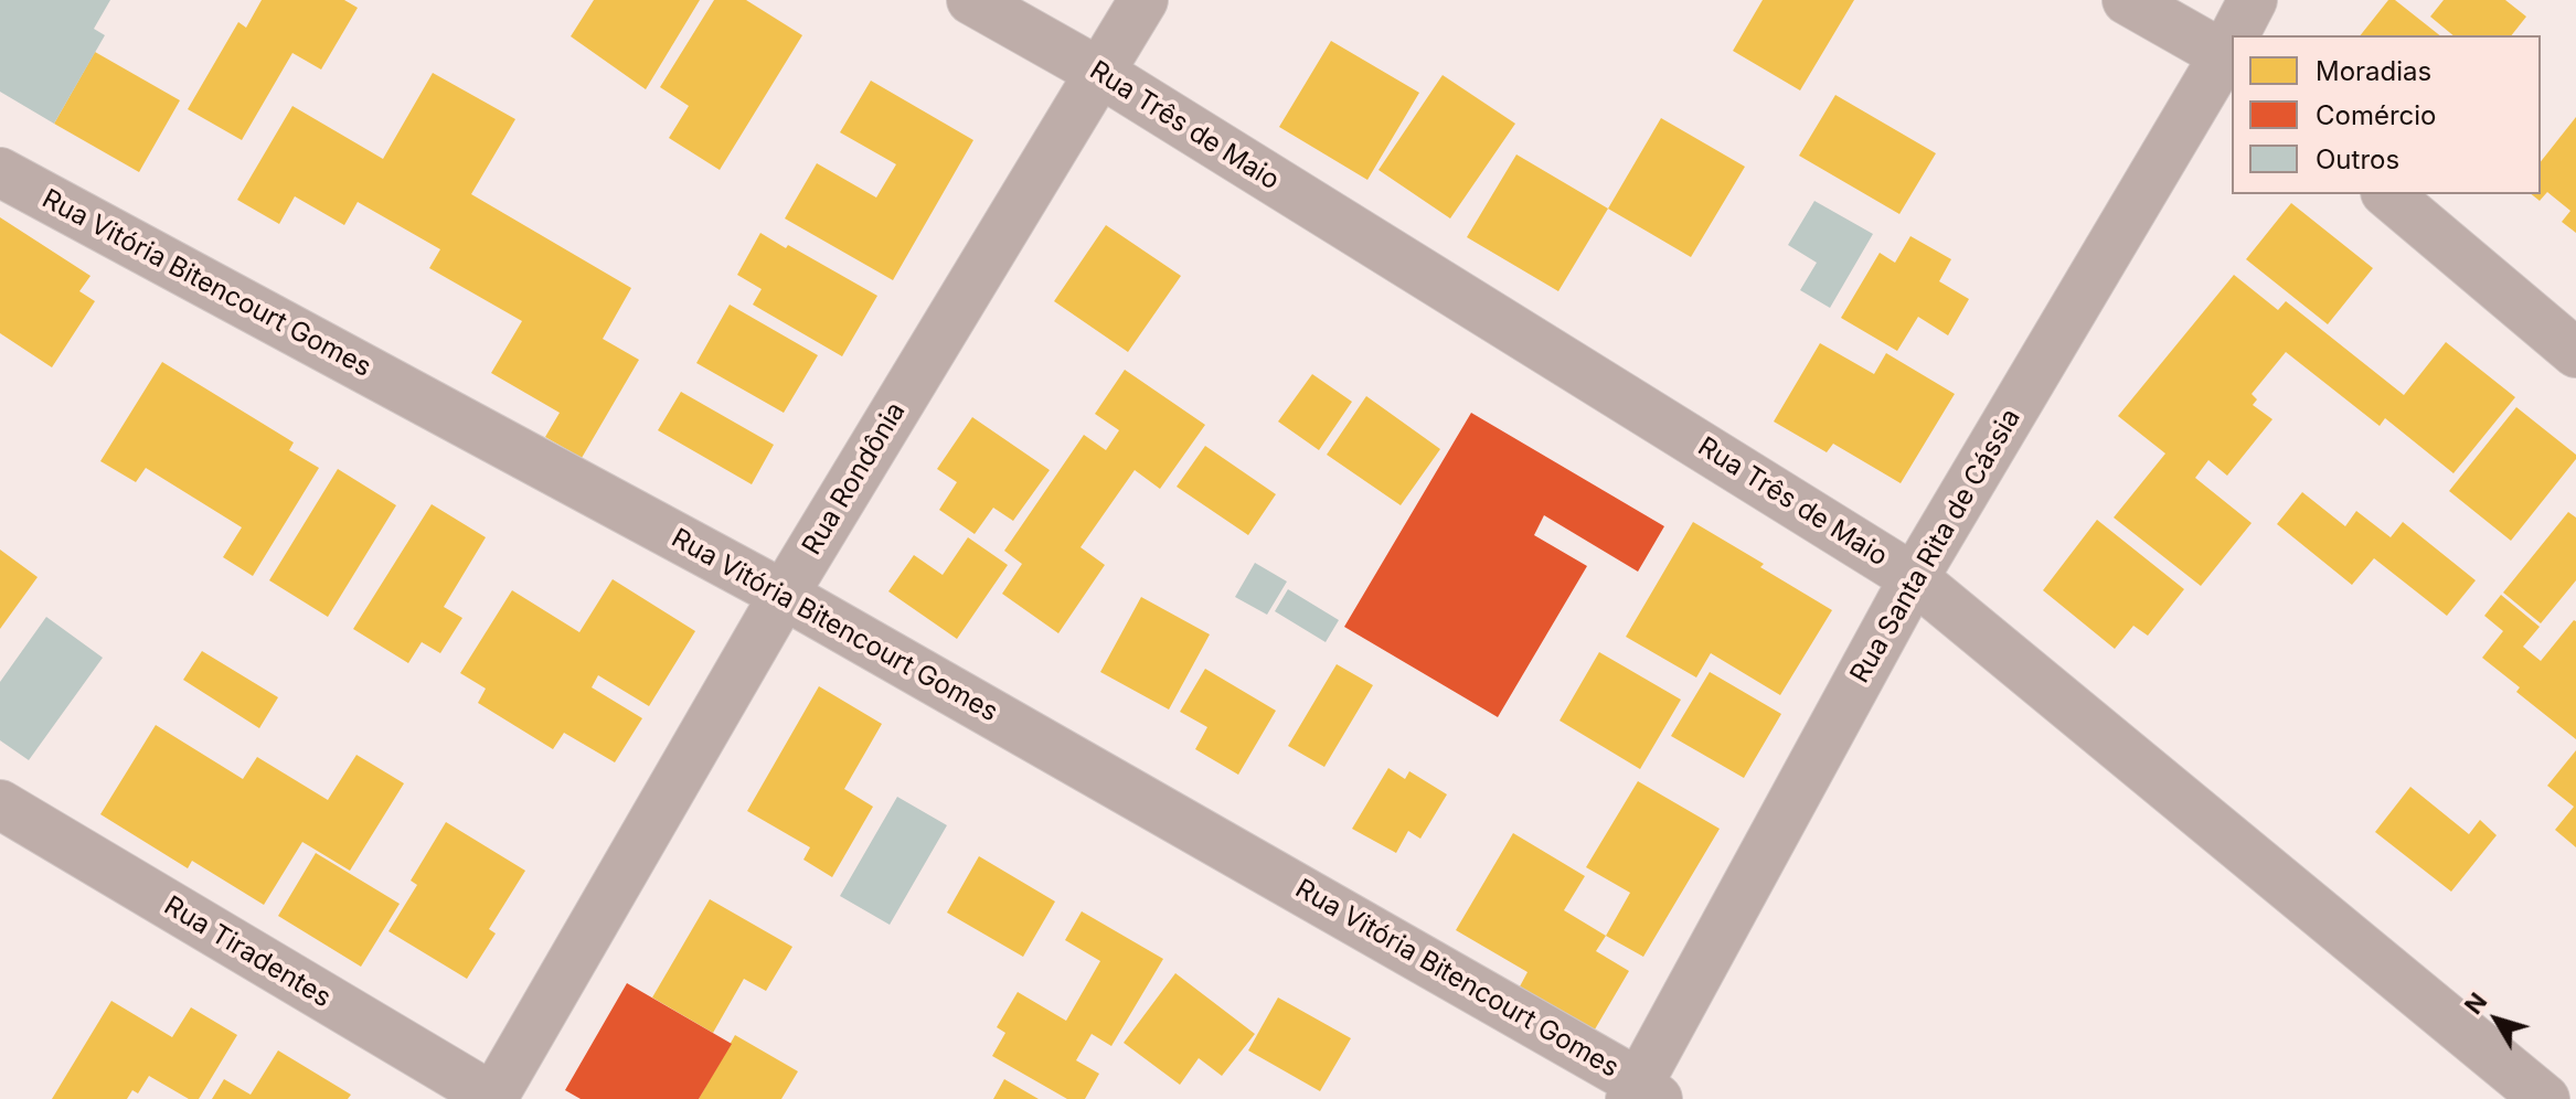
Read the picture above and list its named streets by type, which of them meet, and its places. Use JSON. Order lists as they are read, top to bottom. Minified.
{"streets":{"street":["Rua Três de Maio","Rua Vitória Bitencourt Gomes","Rua Rondônia","Rua Santa Rita de Cássia","Rua Tiradentes"]},"crossings":[["Rua Três de Maio","Rua Rondônia"],["Rua Três de Maio","Rua Santa Rita de Cássia"],["Rua Vitória Bitencourt Gomes","Rua Rondônia"],["Rua Vitória Bitencourt Gomes","Rua Santa Rita de Cássia"],["Rua Rondônia","Rua Tiradentes"]],"legend":["Moradias","Comércio","Outros"],"north":"top left"}
